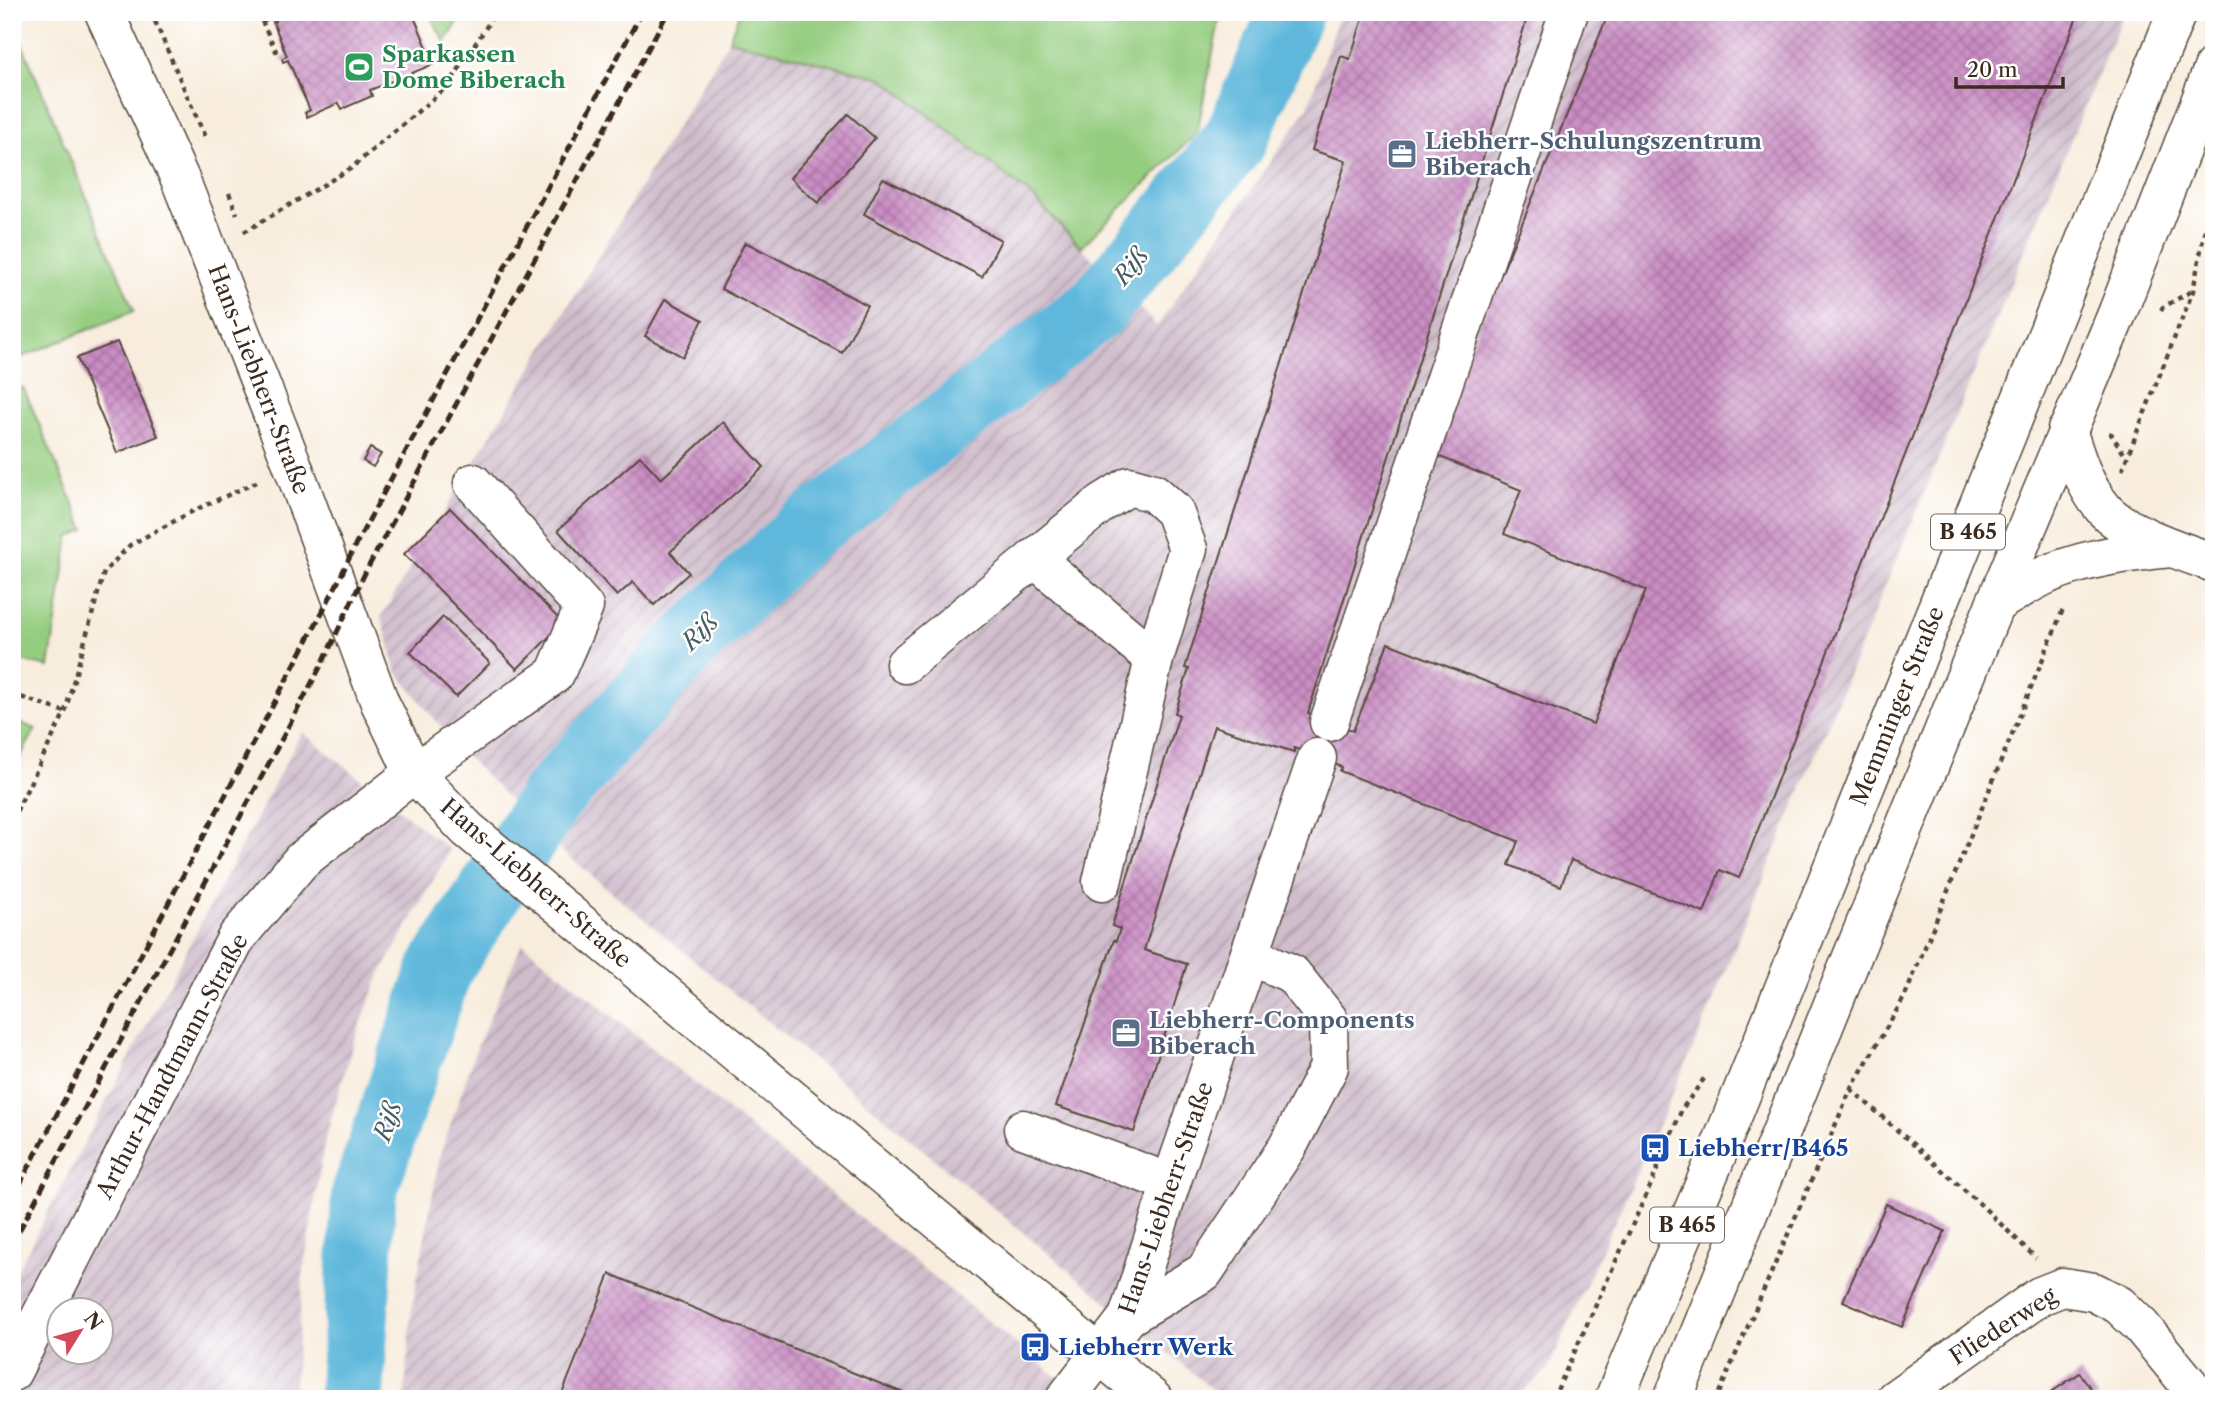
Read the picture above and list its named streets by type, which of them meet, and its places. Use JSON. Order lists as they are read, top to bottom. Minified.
{"streets":{"main road":["Hans-Liebherr-Straße","B 465","Memminger Straße","Arthur-Handtmann-Straße","Fliederweg"]},"crossings":[["Hans-Liebherr-Straße","Arthur-Handtmann-Straße"]],"water":["Riß"],"places":{"sports":["Sparkassen Dome Biberach"],"office":["Liebherr-Schulungszentrum Biberach","Liebherr-Components Biberach"],"bus stop":["Liebherr/B465","Liebherr Werk"]},"scale_bar":"20 m","north":"top right"}
